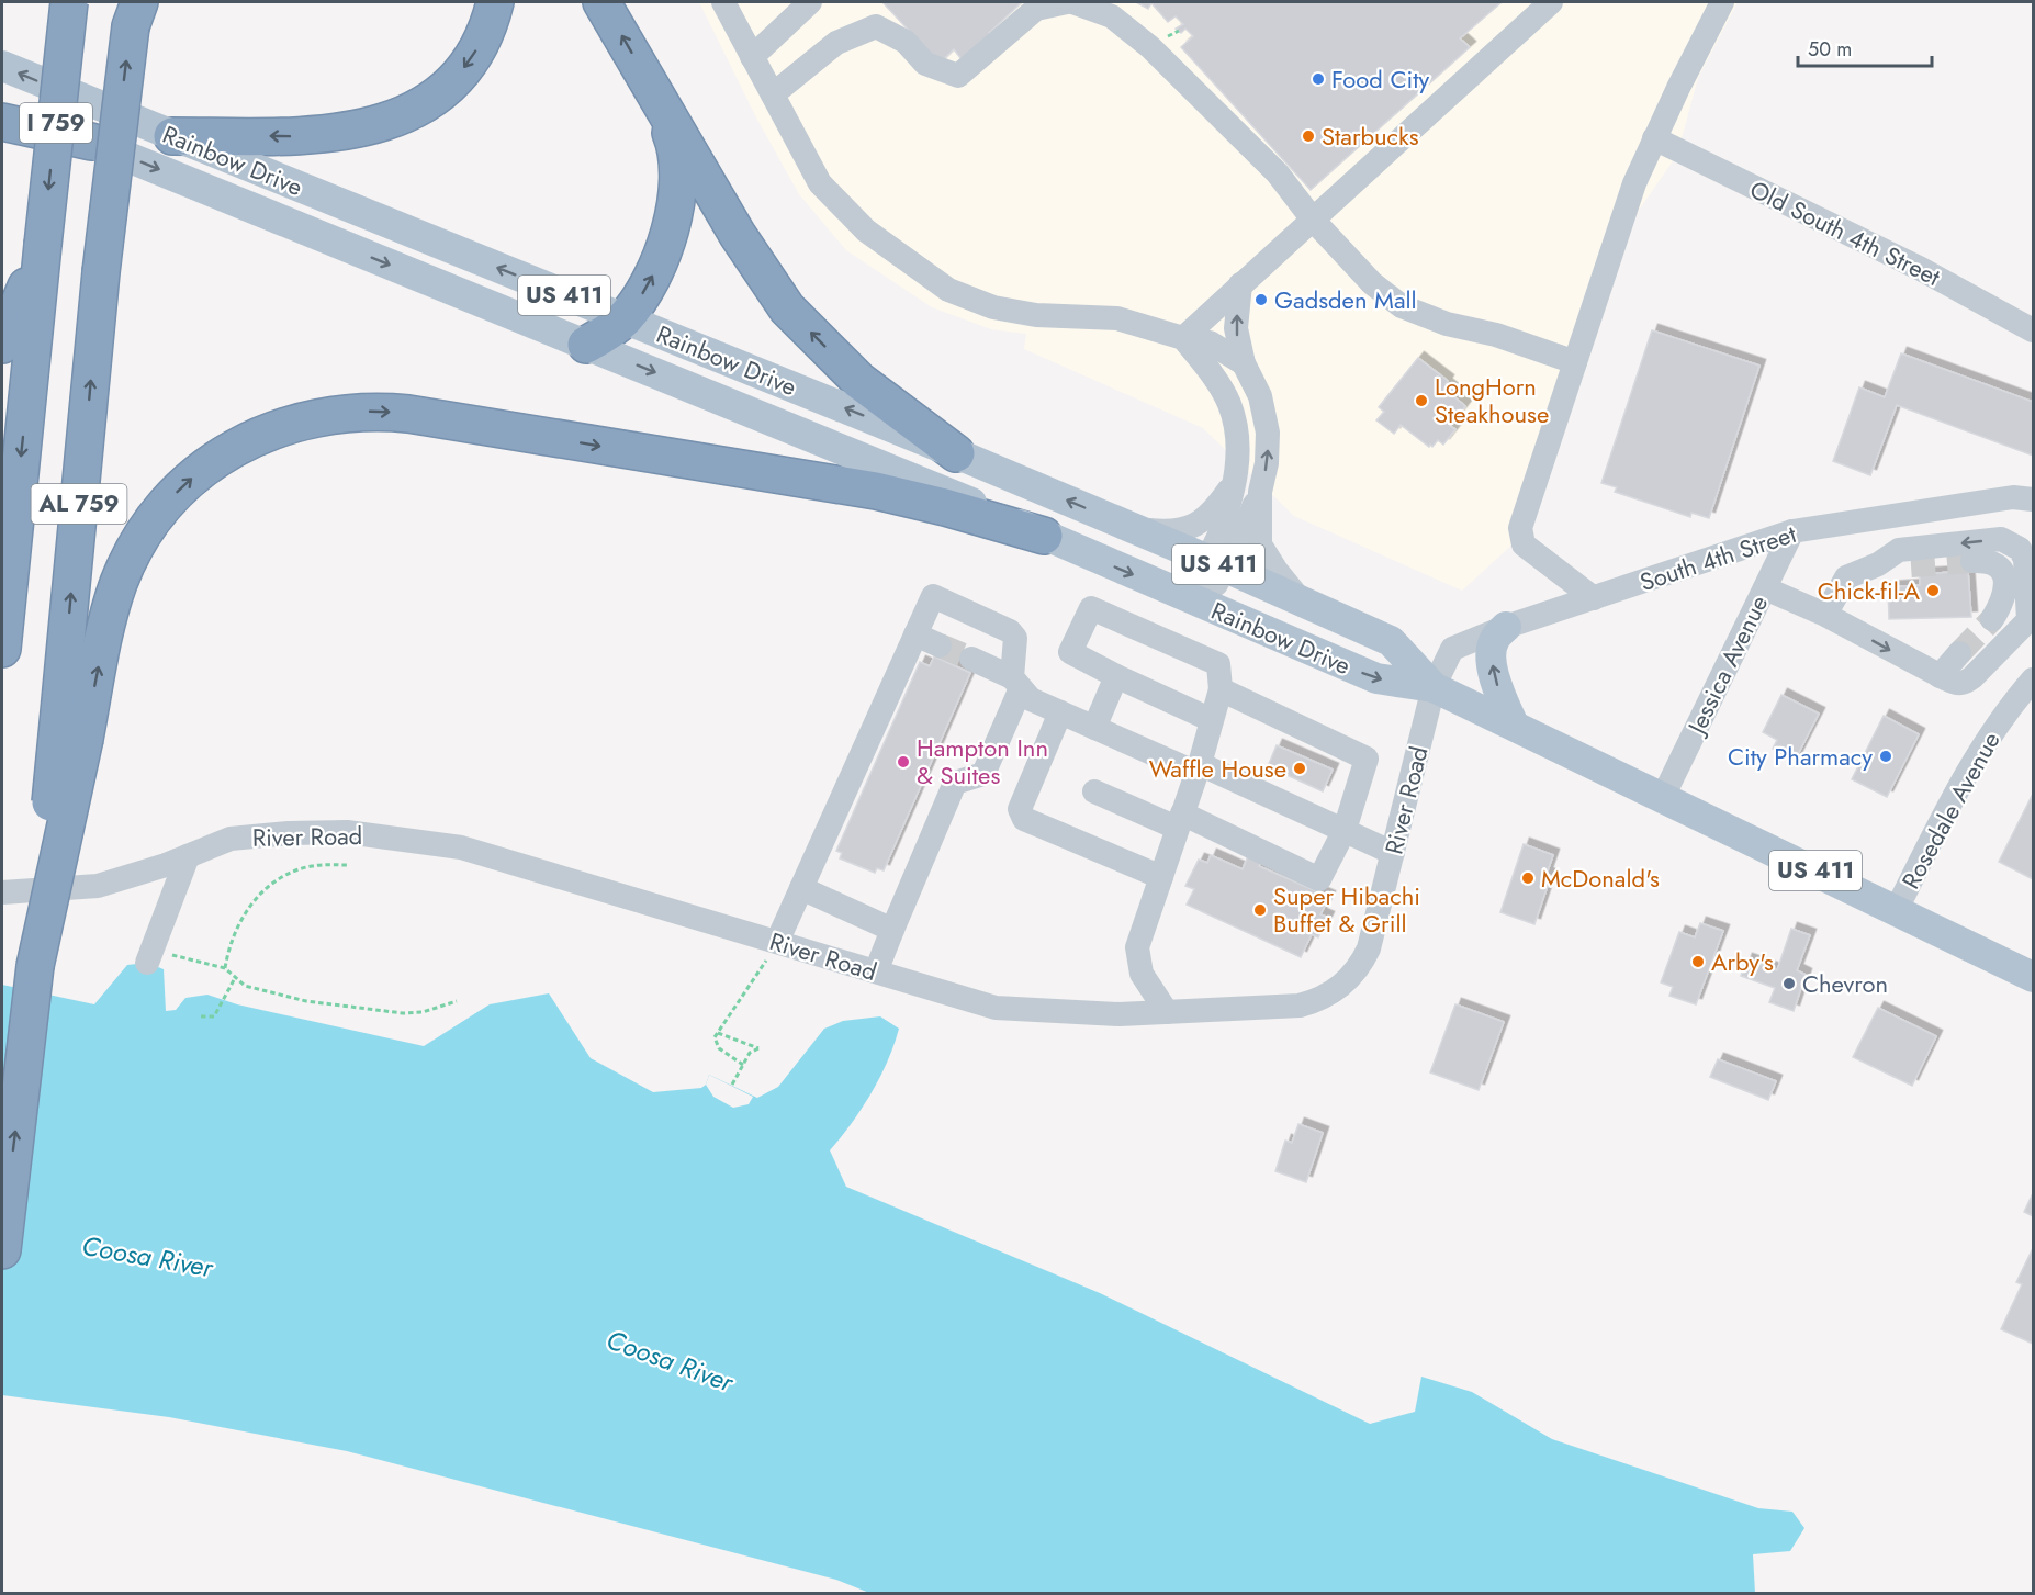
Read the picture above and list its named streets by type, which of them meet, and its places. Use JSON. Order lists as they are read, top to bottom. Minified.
{"streets":{"highway":["I 759","AL 759"],"main road":["Rainbow Drive","US 411"],"street":["Old South 4th Street","South 4th Street","Jessica Avenue","River Road","Rosedale Avenue"]},"crossings":[["I 759","AL 759"],["Rainbow Drive","South 4th Street"],["Rainbow Drive","Jessica Avenue"],["Rainbow Drive","River Road"],["Rainbow Drive","Rosedale Avenue"],["South 4th Street","Jessica Avenue"],["South 4th Street","River Road"]],"water":["Coosa River"],"places":["Food City","Starbucks","Gadsden Mall","LongHorn Steakhouse","Chick-fil-A","City Pharmacy","Hampton Inn & Suites","Waffle House","McDonald's","Super Hibachi Buffet & Grill","Arby's","Chevron"],"scale_bar":"50 m"}
